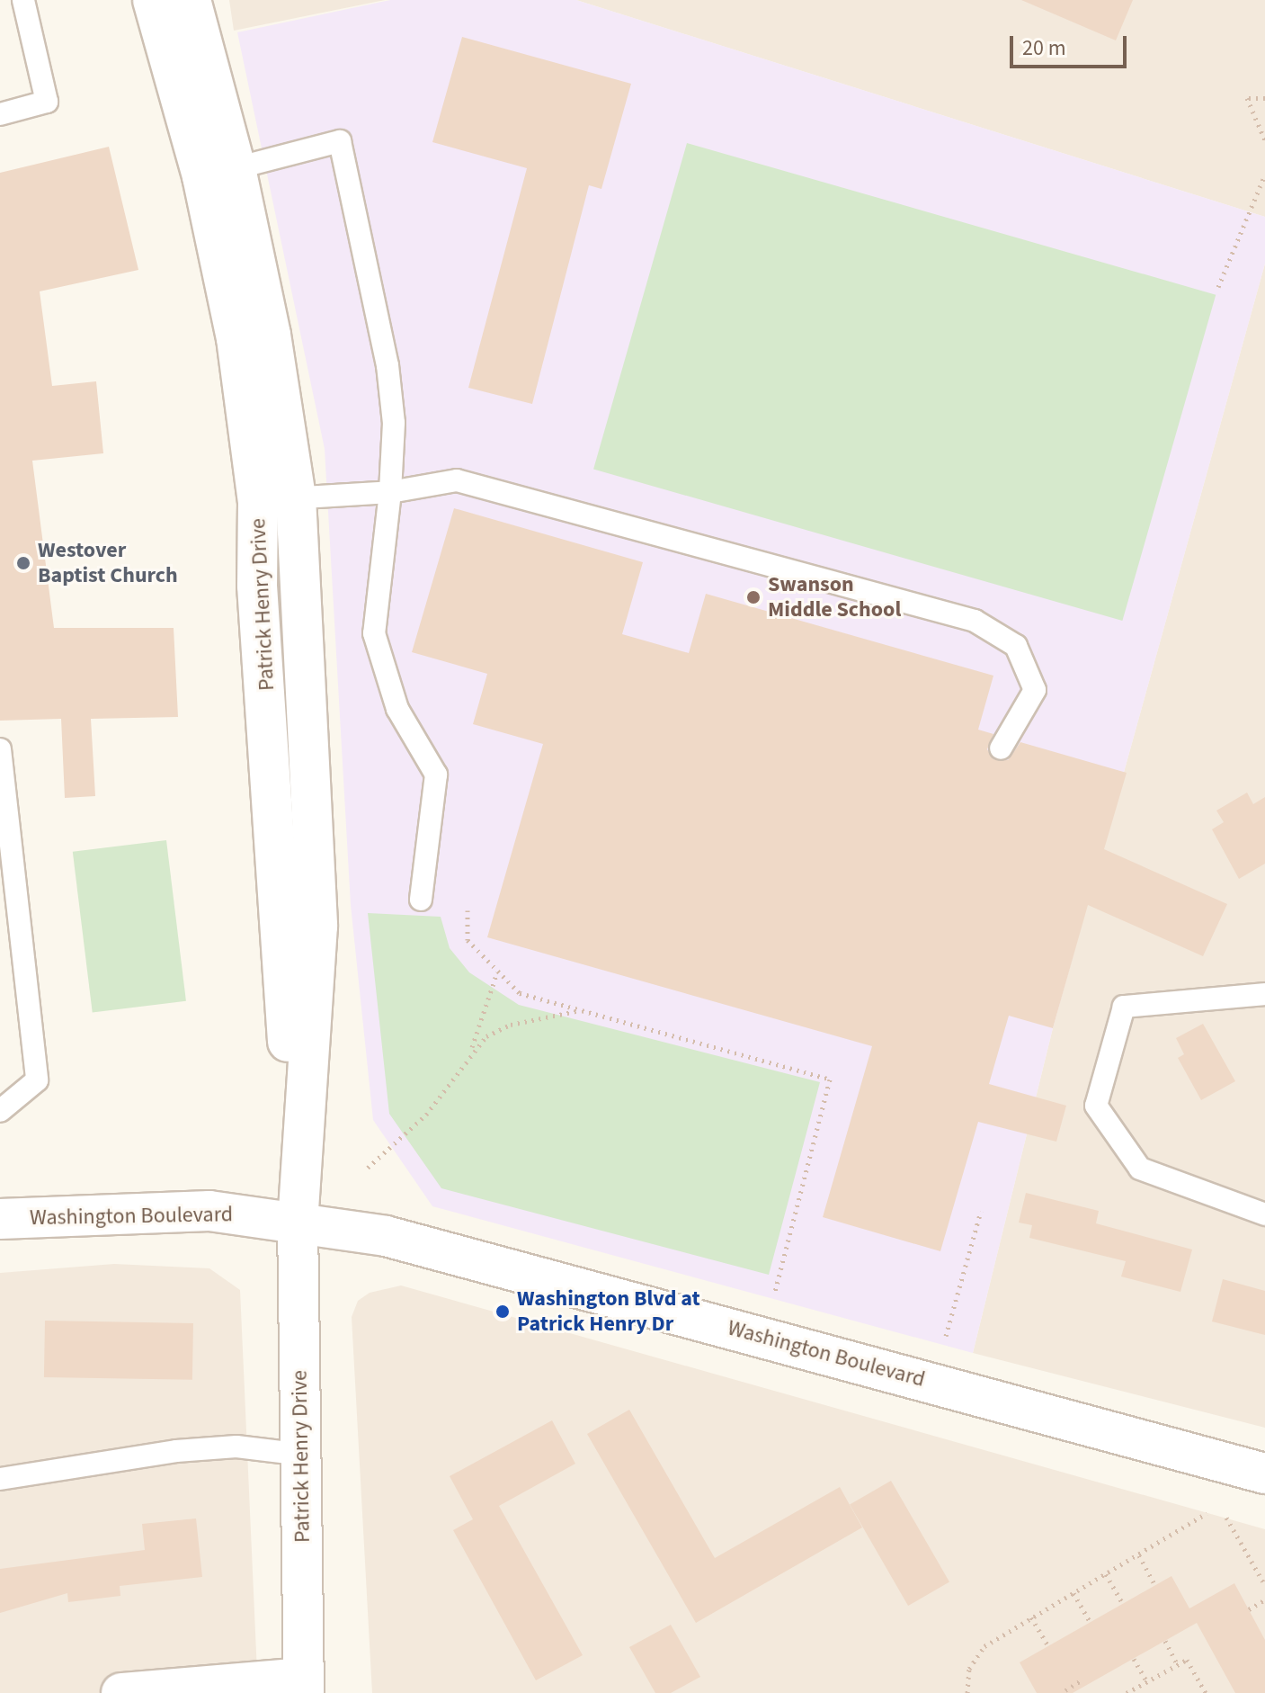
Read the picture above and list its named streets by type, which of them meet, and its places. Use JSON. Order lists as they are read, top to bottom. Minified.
{"streets":{"street":["Patrick Henry Drive","Washington Boulevard"]},"crossings":[["Patrick Henry Drive","Washington Boulevard"]],"places":["Westover Baptist Church","Swanson Middle School","Washington Blvd at Patrick Henry Dr"],"scale_bar":"20 m"}
